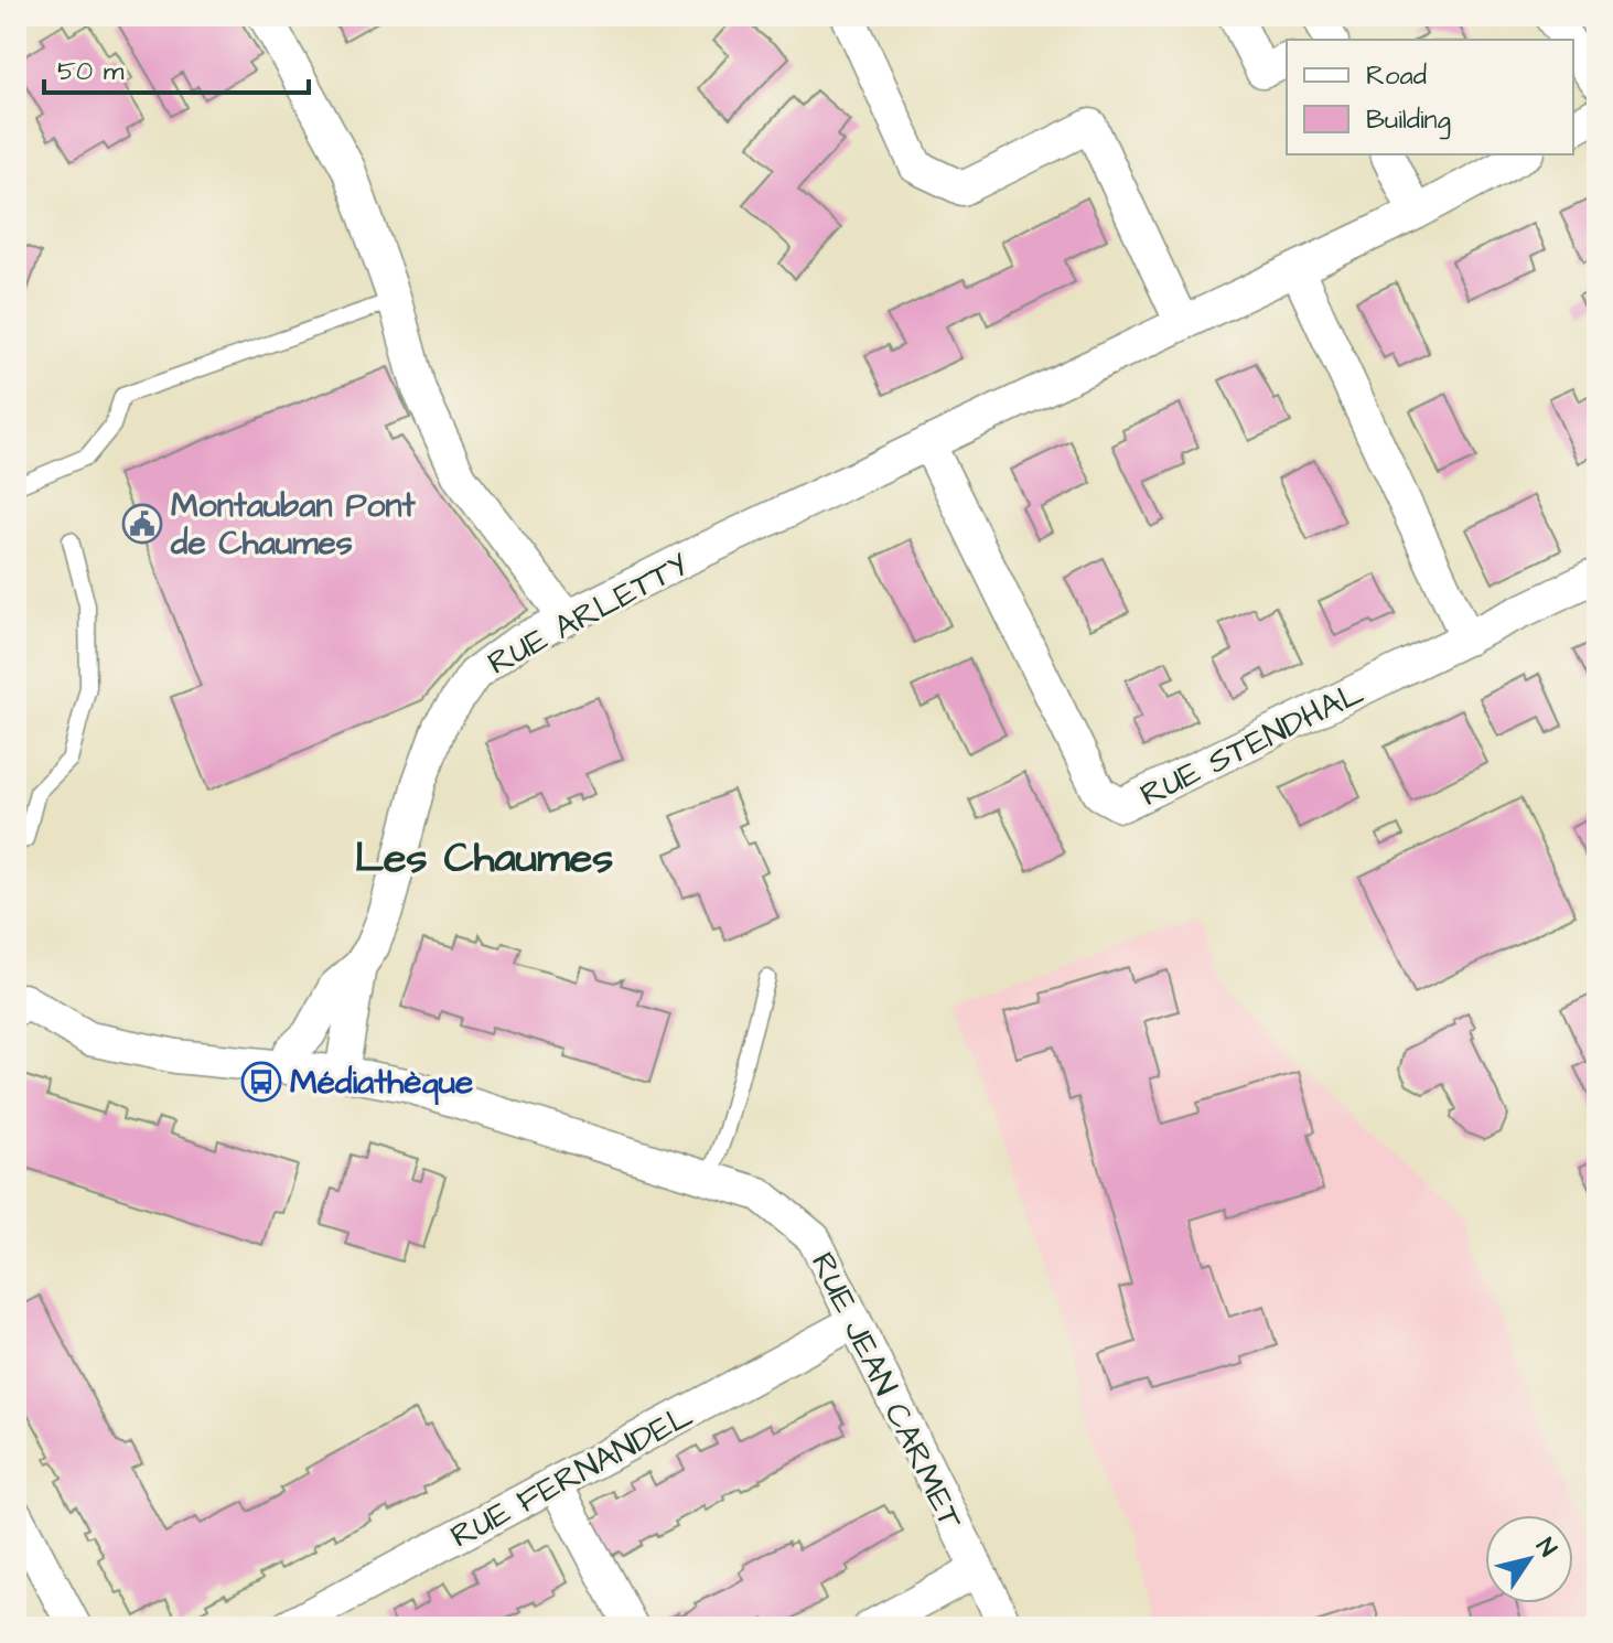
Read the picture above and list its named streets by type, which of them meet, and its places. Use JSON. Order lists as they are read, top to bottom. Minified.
{"streets":{"street":["RUE ARLETTY","RUE STENDHAL","RUE JEAN CARMET","RUE FERNANDEL"]},"crossings":[["RUE ARLETTY","RUE STENDHAL"],["RUE JEAN CARMET","RUE FERNANDEL"]],"districts":["Les Chaumes"],"places":{"public building":["Montauban Pont de Chaumes"],"bus stop":["Médiathèque"]},"legend":["Road","Building"],"scale_bar":"50 m","north":"top right"}
